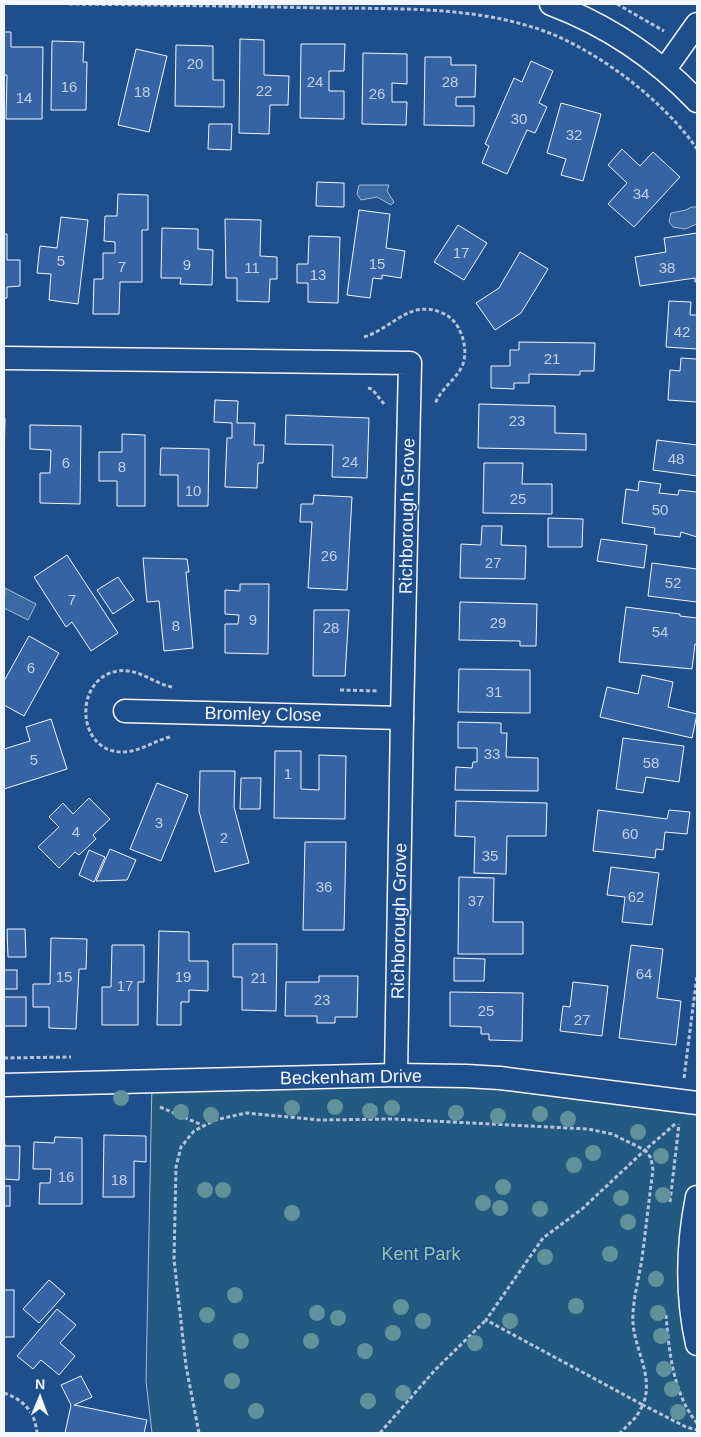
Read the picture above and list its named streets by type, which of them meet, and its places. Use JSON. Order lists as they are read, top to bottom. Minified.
{"streets":{"street":["Richborough Grove","Bromley Close","Beckenham Drive"]},"crossings":[["Richborough Grove","Bromley Close"],["Richborough Grove","Beckenham Drive"]],"parks":["Kent Park"],"house_numbers":["20","24","28","16","22","18","26","14","30","32","34","17","5","15","9","7","11","38","13","42","21","23","48","24","6","8","10","25","50","26","27","52","7","9","29","8","28","54","6","31","33","5","58","1","3","4","60","2","35","36","62","37","64","15","19","21","17","23","25","27","16","18"],"north":"top"}
